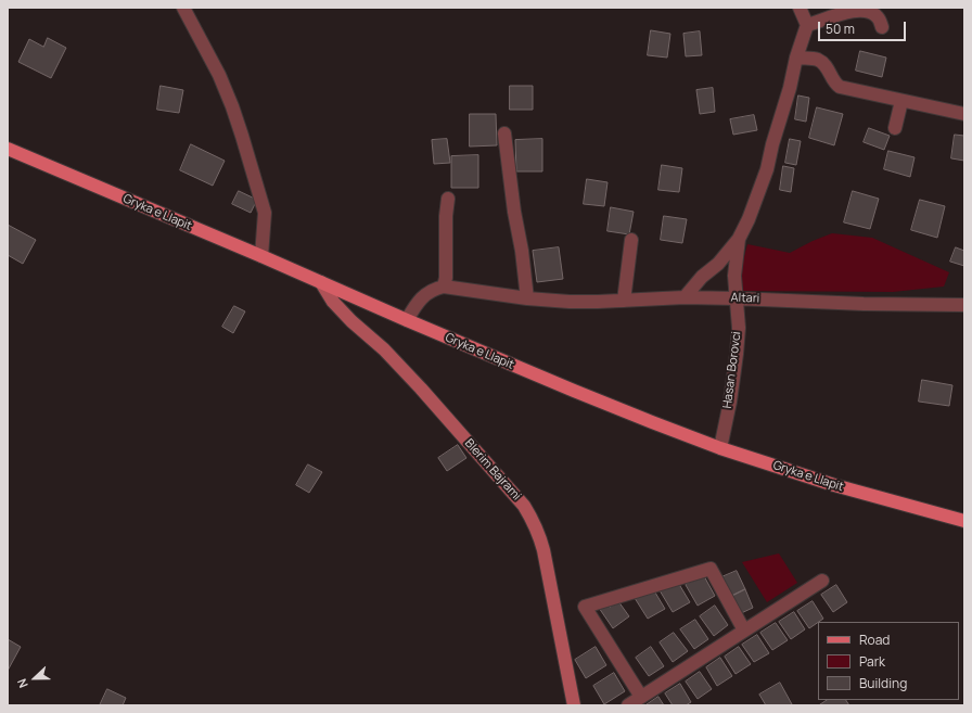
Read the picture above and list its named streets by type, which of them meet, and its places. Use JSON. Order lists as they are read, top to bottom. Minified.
{"streets":{"main road":["Gryka e Llapit"],"street":["Altari","Hasan Borovci","Blerim Bajrami"]},"crossings":[["Gryka e Llapit","Hasan Borovci"],["Gryka e Llapit","Blerim Bajrami"],["Altari","Hasan Borovci"]],"legend":["Road","Park","Building"],"scale_bar":"50 m","north":"left"}
